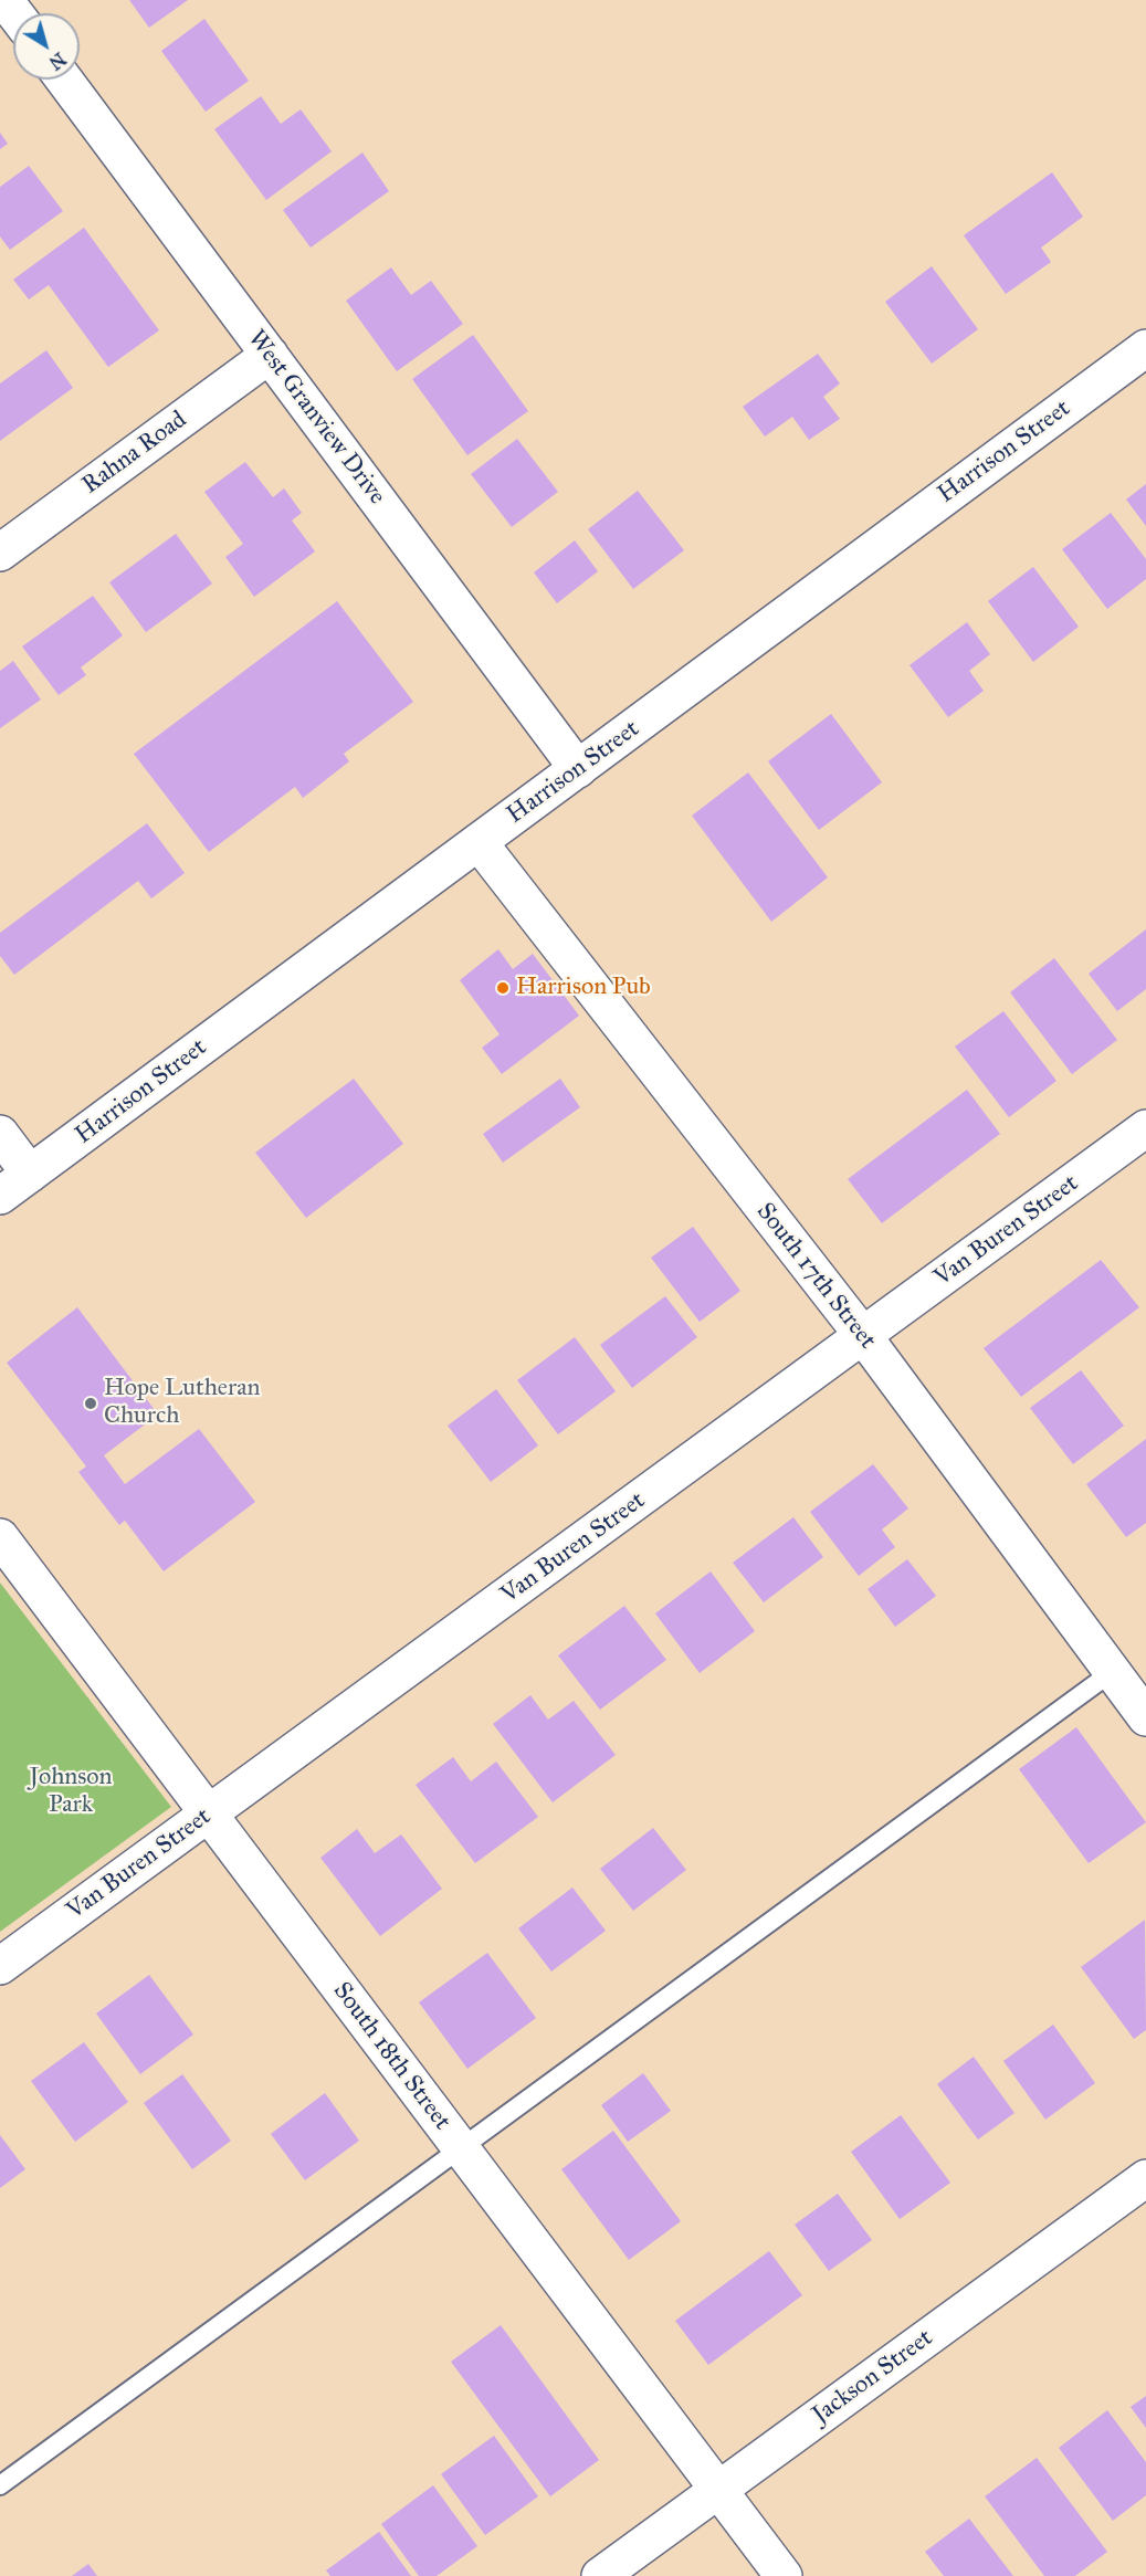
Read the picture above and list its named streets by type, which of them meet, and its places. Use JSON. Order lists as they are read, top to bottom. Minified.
{"streets":{"street":["West Granview Drive","Harrison Street","Rahna Road","Van Buren Street","South 17th Street","South 18th Street","Jackson Street"]},"crossings":[["West Granview Drive","Harrison Street"],["West Granview Drive","Rahna Road"],["Harrison Street","South 17th Street"],["Van Buren Street","South 17th Street"],["Van Buren Street","South 18th Street"],["South 18th Street","Jackson Street"]],"parks":["Johnson Park"],"places":["Harrison Pub","Hope Lutheran Church"],"north":"bottom right"}
